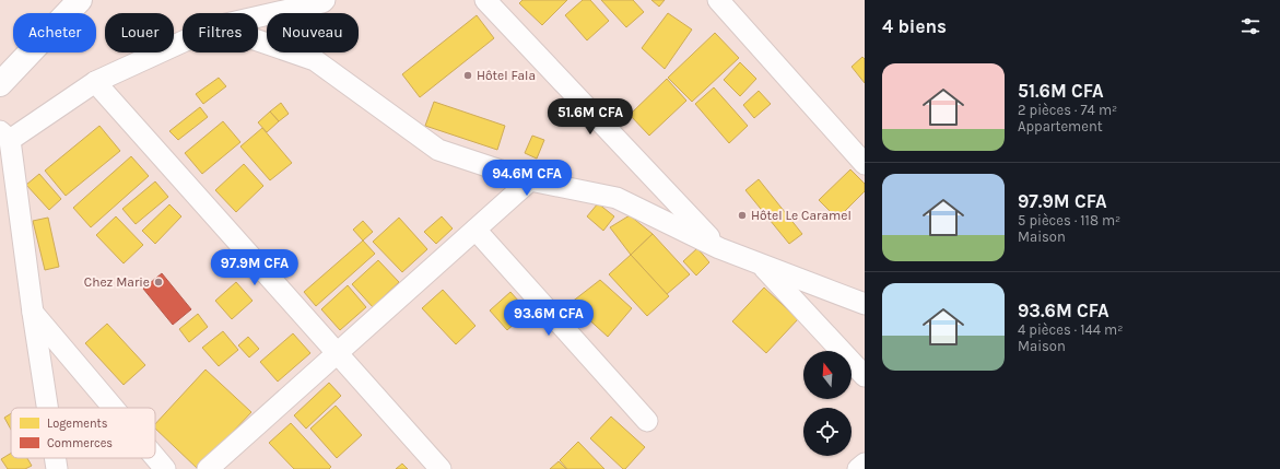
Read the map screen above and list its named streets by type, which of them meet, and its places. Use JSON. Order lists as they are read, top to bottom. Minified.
{"places":["Hôtel Fala","Hôtel Le Caramel","Chez Marie"],"legend":["Logements","Commerces"],"north":"top","page":{"heading":"4 biens","chip":["Acheter","Louer","Filtres","Nouveau"],"list":[{"name":"51.6M CFA","note":"2 pièces · 74 m² · Appartement"},{"name":"97.9M CFA","note":"5 pièces · 118 m² · Maison"},{"name":"93.6M CFA","note":"4 pièces · 144 m² · Maison"}],"price":["51.6M CFA","94.6M CFA","97.9M CFA","93.6M CFA"]}}
